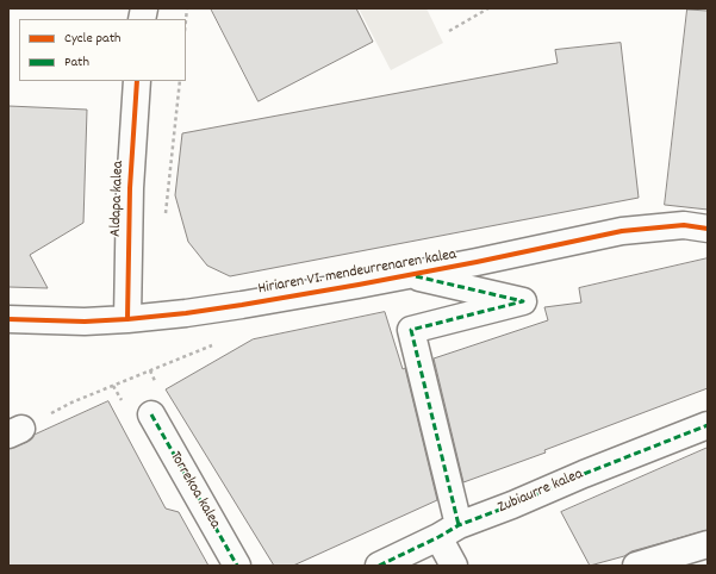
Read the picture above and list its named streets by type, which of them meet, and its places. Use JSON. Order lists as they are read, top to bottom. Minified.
{"streets":{"street":["Aldapa kalea","Hiriaren VI. mendeurrenaren kalea","Torrekoa kalea","Zubiaurre kalea"]},"crossings":[["Aldapa kalea","Hiriaren VI. mendeurrenaren kalea"]],"legend":["Cycle path","Path"]}
